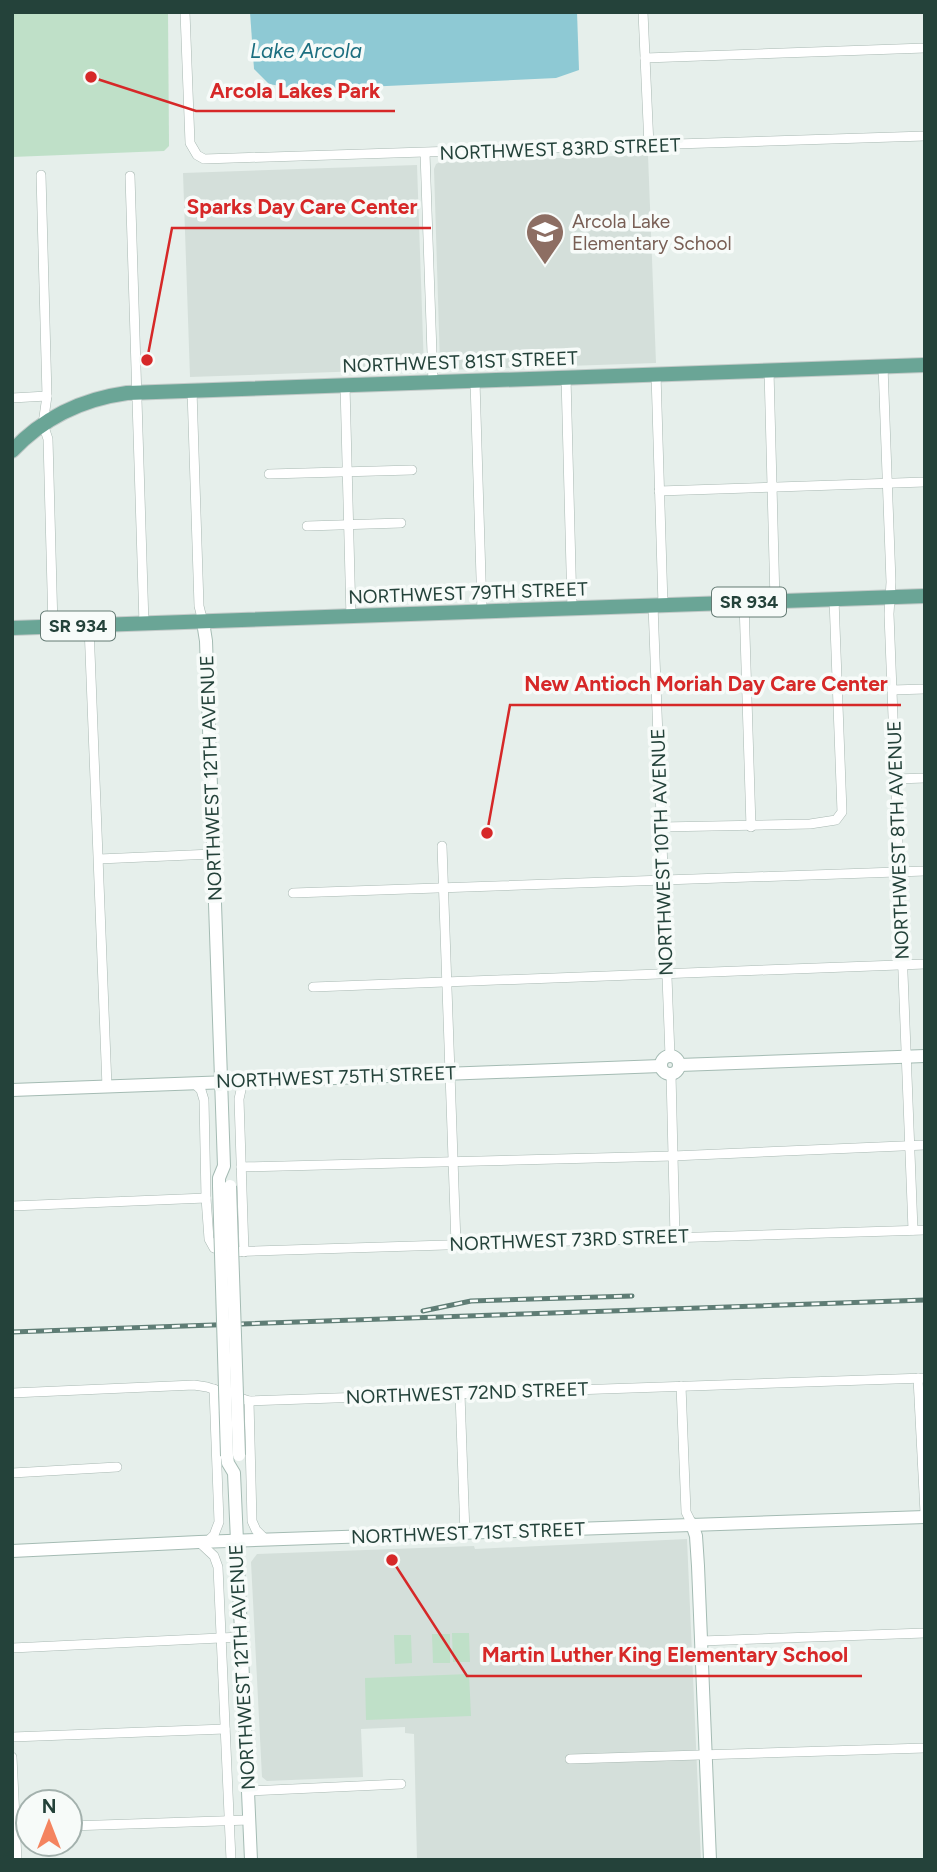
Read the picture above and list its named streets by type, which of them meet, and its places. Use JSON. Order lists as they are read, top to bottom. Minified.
{"streets":{"main road":["NORTHWEST 81ST STREET","NORTHWEST 79TH STREET","SR 934"],"street":["NORTHWEST 83RD STREET","NORTHWEST 12TH AVENUE","NORTHWEST 8TH AVENUE","NORTHWEST 10TH AVENUE","NORTHWEST 75TH STREET","NORTHWEST 73RD STREET","NORTHWEST 72ND STREET","NORTHWEST 71ST STREET"]},"crossings":[["NORTHWEST 81ST STREET","NORTHWEST 12TH AVENUE"],["NORTHWEST 81ST STREET","NORTHWEST 8TH AVENUE"],["NORTHWEST 81ST STREET","NORTHWEST 10TH AVENUE"],["NORTHWEST 79TH STREET","NORTHWEST 12TH AVENUE"],["NORTHWEST 79TH STREET","NORTHWEST 8TH AVENUE"],["NORTHWEST 79TH STREET","NORTHWEST 10TH AVENUE"],["NORTHWEST 12TH AVENUE","NORTHWEST 75TH STREET"],["NORTHWEST 12TH AVENUE","NORTHWEST 72ND STREET"],["NORTHWEST 12TH AVENUE","NORTHWEST 71ST STREET"],["NORTHWEST 8TH AVENUE","NORTHWEST 75TH STREET"],["NORTHWEST 8TH AVENUE","NORTHWEST 73RD STREET"],["NORTHWEST 10TH AVENUE","NORTHWEST 75TH STREET"],["NORTHWEST 10TH AVENUE","NORTHWEST 73RD STREET"]],"water":["Lake Arcola"],"places":{"other":["Arcola Lakes Park","Sparks Day Care Center","New Antioch Moriah Day Care Center","Martin Luther King Elementary School"],"school or university":["Arcola Lake Elementary School"]},"north":"top"}
